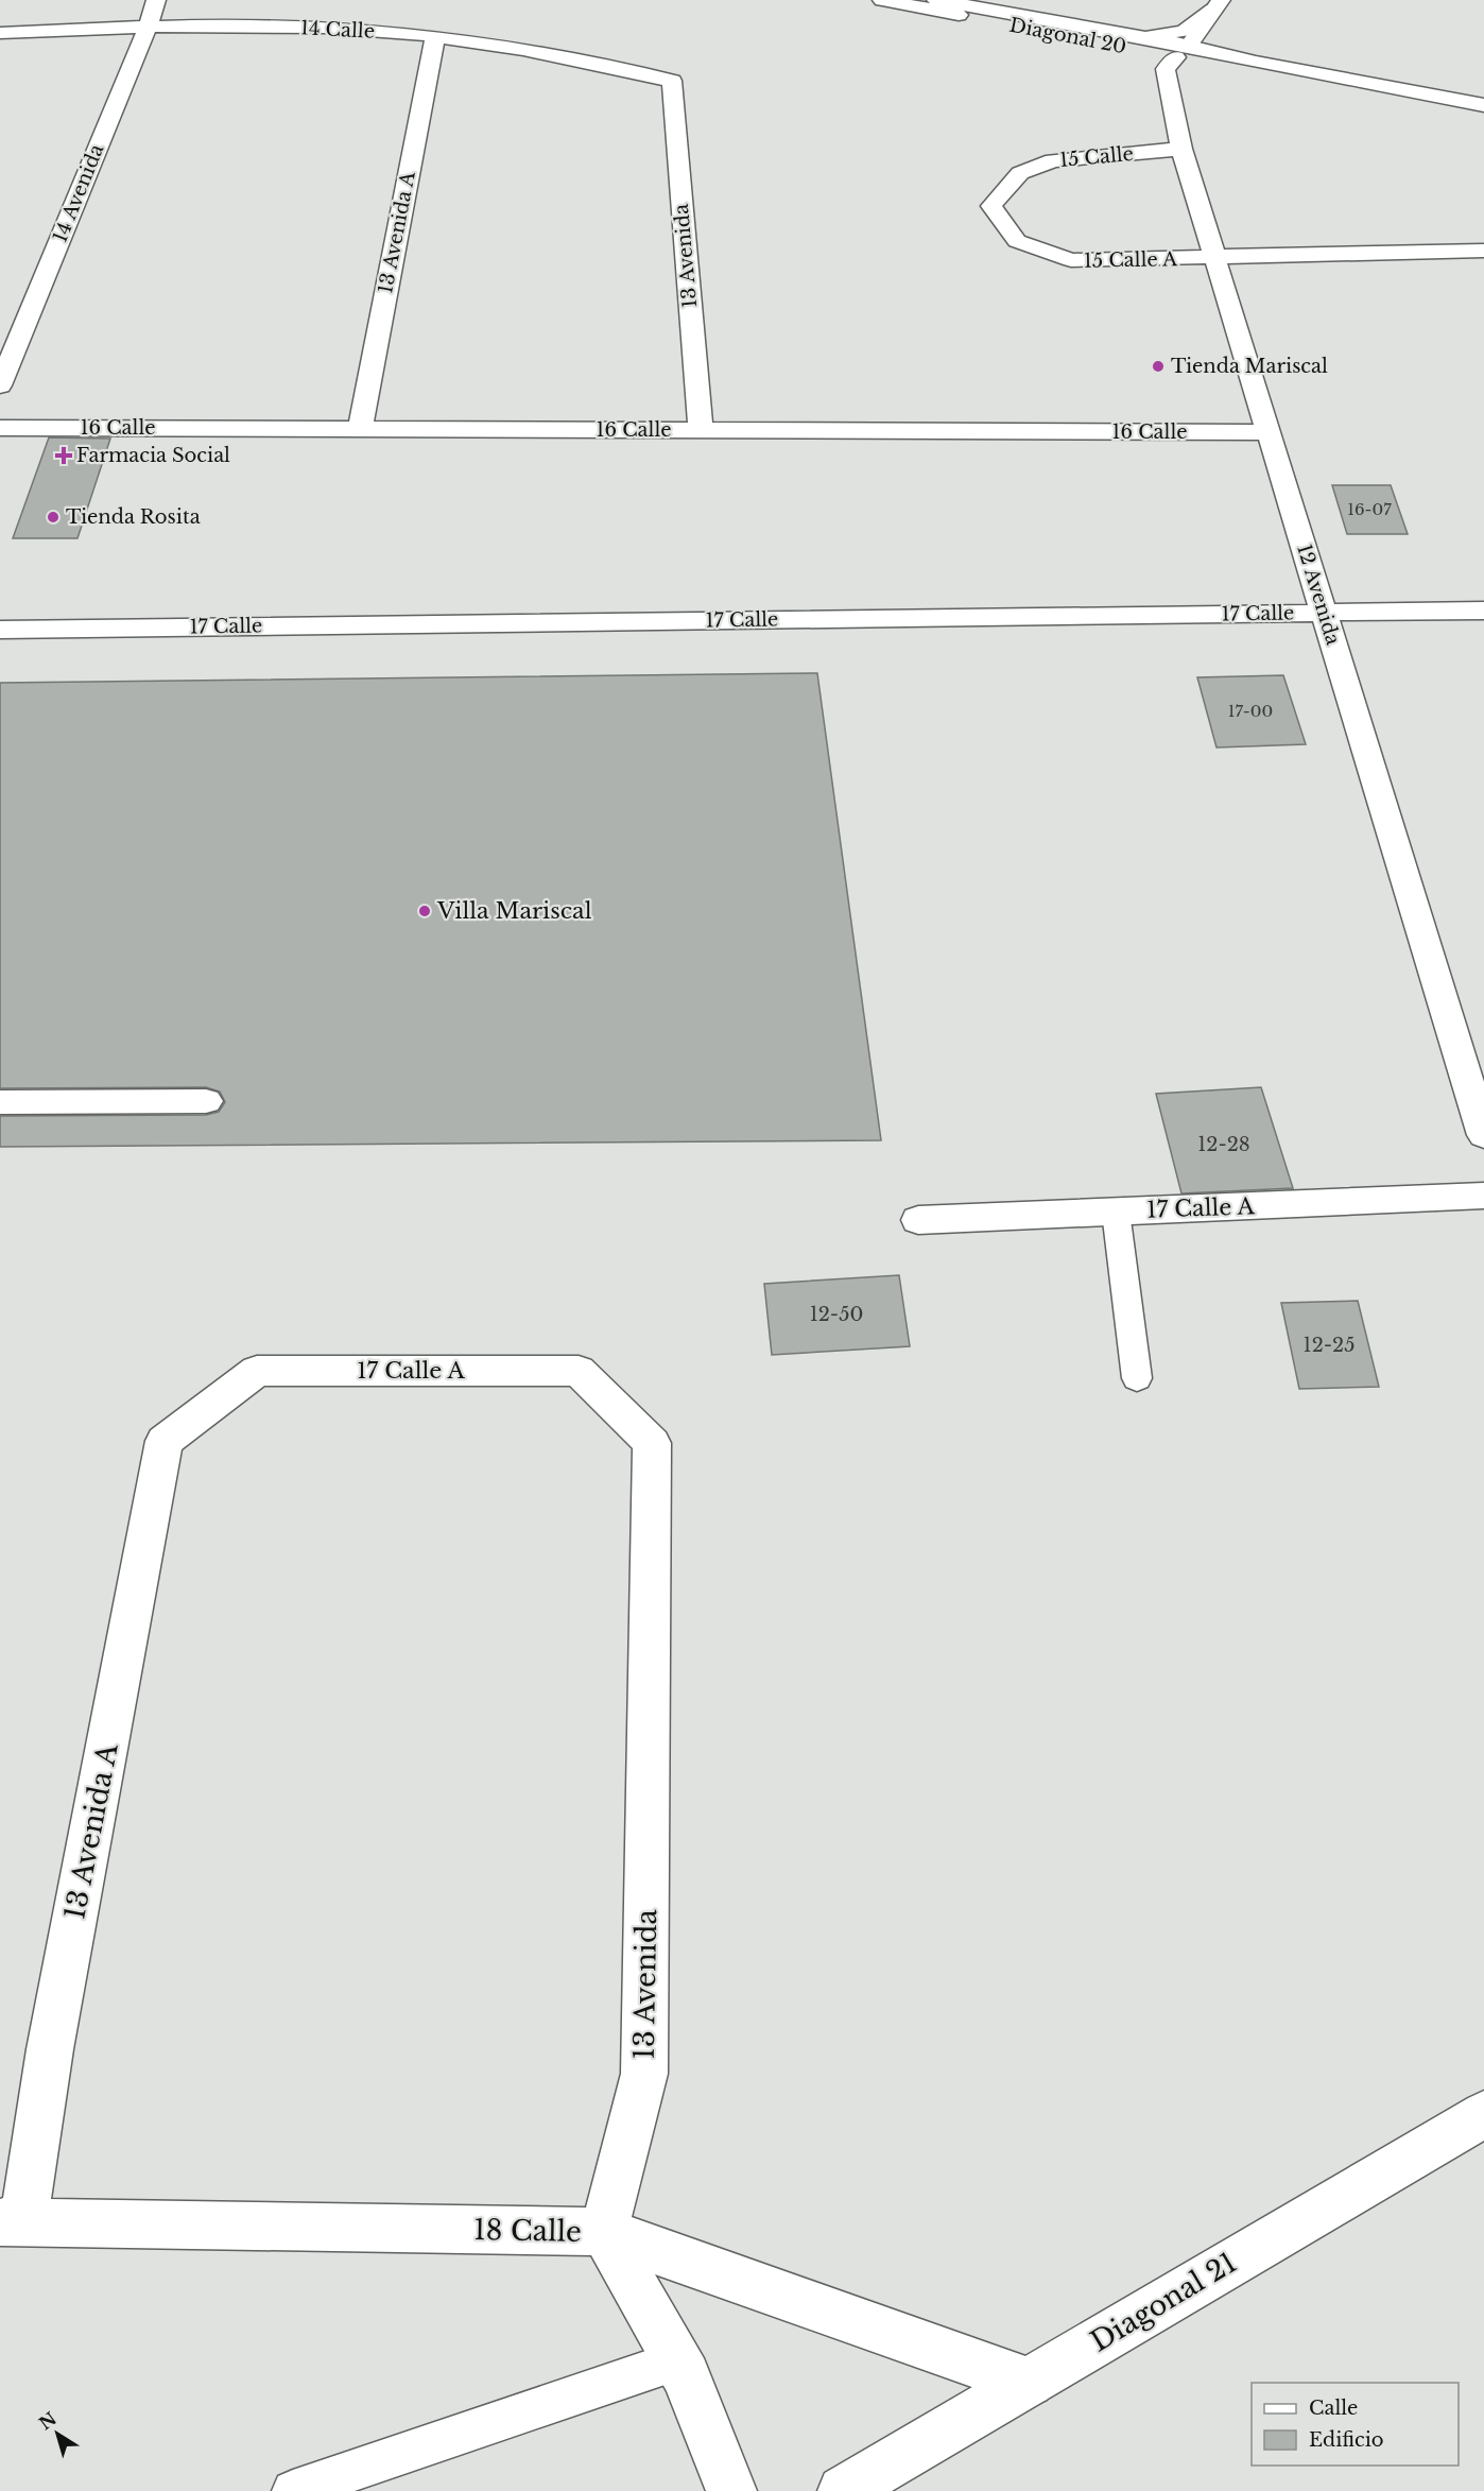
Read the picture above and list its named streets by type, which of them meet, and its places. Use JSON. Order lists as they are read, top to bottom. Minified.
{"streets":{"street":["14 Calle","Diagonal 20","15 Calle","14 Avenida","13 Avenida A","13 Avenida","15 Calle A","16 Calle","12 Avenida","17 Calle","17 Calle A","18 Calle","Diagonal 21"]},"crossings":[["14 Calle","14 Avenida"],["14 Calle","13 Avenida A"],["14 Calle","13 Avenida"],["Diagonal 20","12 Avenida"],["15 Calle","15 Calle A"],["15 Calle","12 Avenida"],["13 Avenida A","16 Calle"],["13 Avenida A","17 Calle A"],["13 Avenida A","18 Calle"],["13 Avenida","16 Calle"],["13 Avenida","17 Calle A"],["13 Avenida","18 Calle"],["15 Calle A","12 Avenida"],["16 Calle","12 Avenida"],["12 Avenida","17 Calle"],["18 Calle","Diagonal 21"]],"places":{"other":["Tienda Mariscal","Tienda Rosita","Villa Mariscal"],"health":["Farmacia Social"]},"house_numbers":["16-07","17-00","12-28","12-50","12-25"],"legend":["Calle","Edificio"],"north":"top left"}
